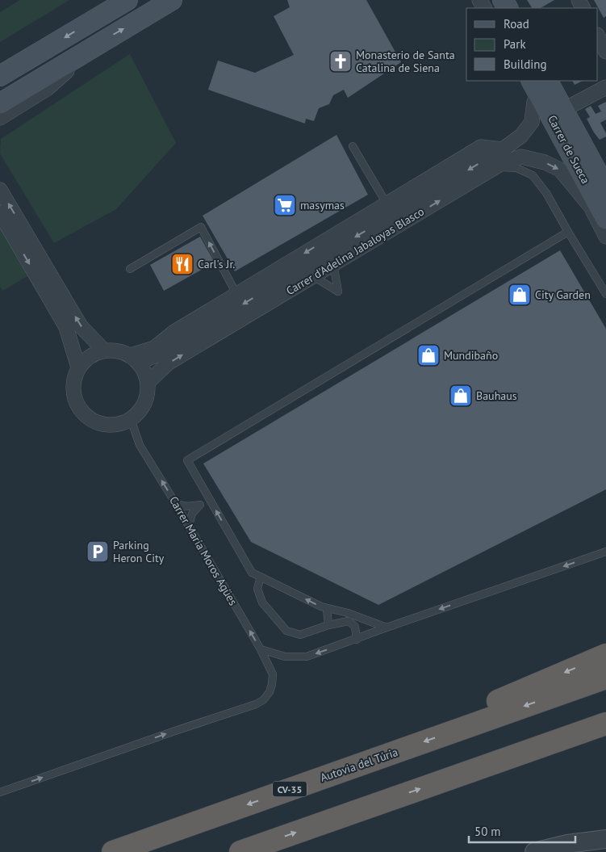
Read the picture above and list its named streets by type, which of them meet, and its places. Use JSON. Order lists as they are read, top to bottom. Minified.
{"streets":{"highway":["Autovia del Túria","CV-35"],"main road":["Carrer de Sueca"],"street":["Carrer d'Adelina Jabaloyas Blasco"],"lane":["Carrer María Moros Agües"]},"crossings":[["Carrer de Sueca","Carrer d'Adelina Jabaloyas Blasco"],["Carrer d'Adelina Jabaloyas Blasco","Carrer María Moros Agües"]],"places":{"church":["Monasterio de Santa Catalina de Siena"],"supermarket":["masymas"],"restaurant":["Carl's Jr."],"shop":["City Garden","Mundibaño","Bauhaus"],"parking":["Parking Heron City"]},"legend":["Road","Park","Building"],"scale_bar":"50 m"}
